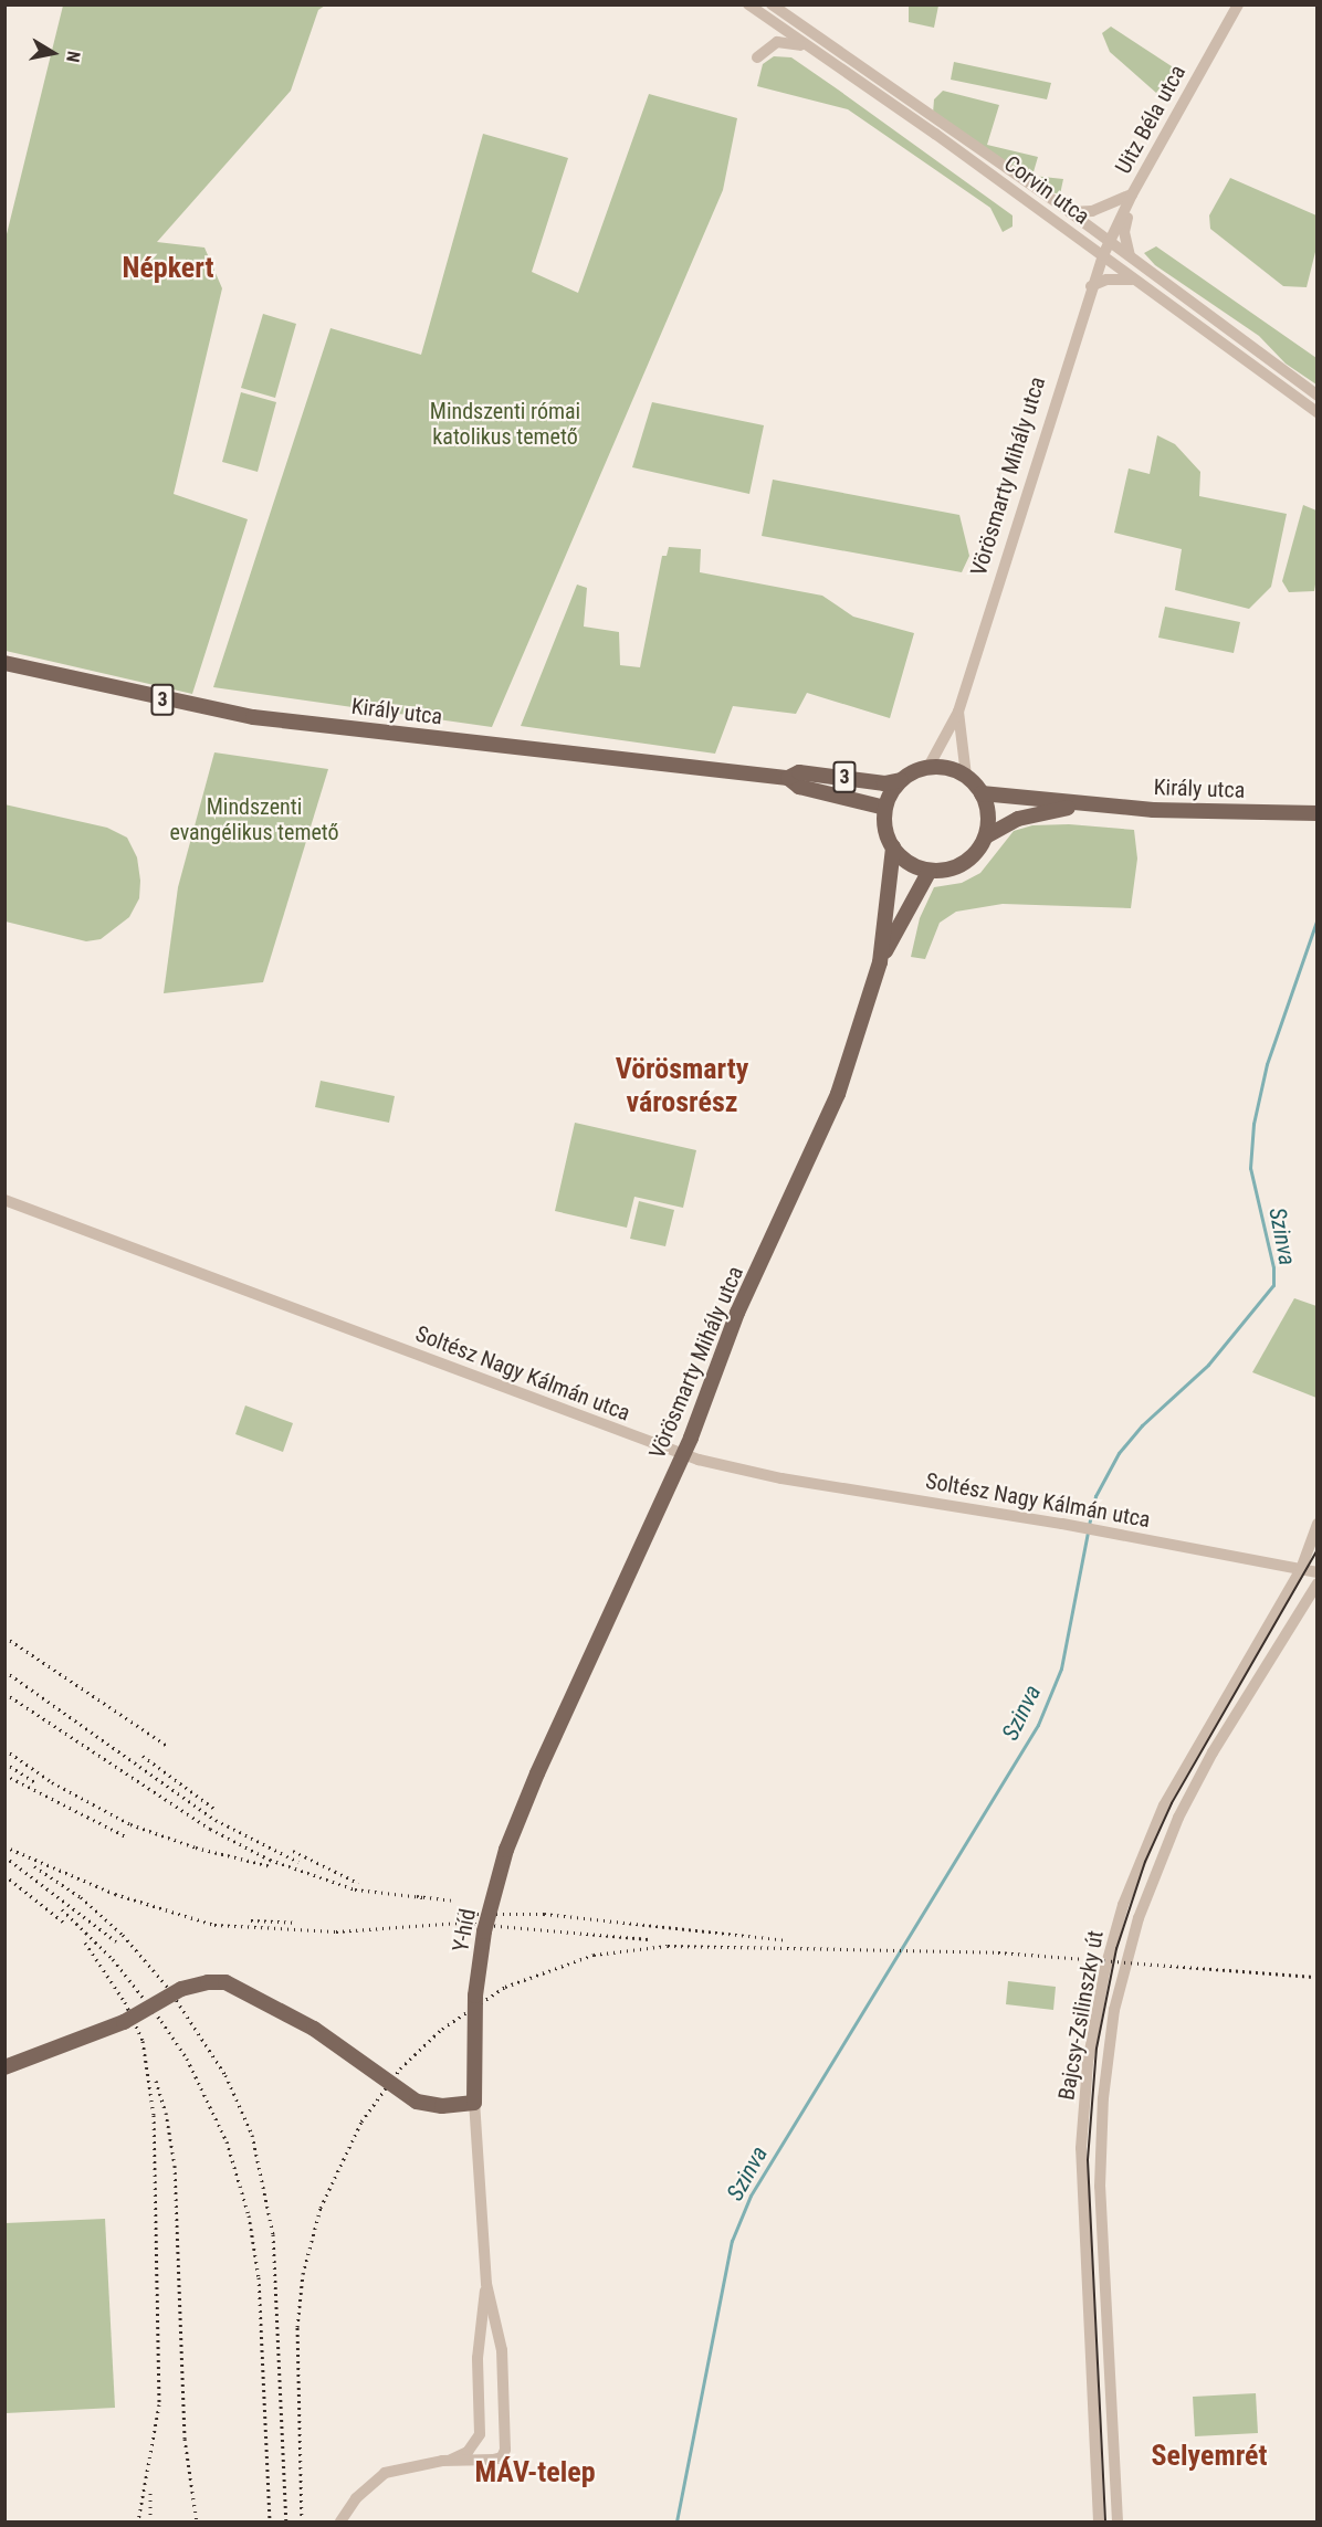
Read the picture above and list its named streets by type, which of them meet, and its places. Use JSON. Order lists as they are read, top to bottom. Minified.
{"streets":{"main road":["Vörösmarty Mihály utca","3","Király utca","Y-híd"],"street":["Uitz Béla utca","Corvin utca","Soltész Nagy Kálmán utca","Bajcsy-Zsilinszky út"]},"crossings":[["Uitz Béla utca","Corvin utca"],["Uitz Béla utca","Vörösmarty Mihály utca"],["Corvin utca","Vörösmarty Mihály utca"],["Vörösmarty Mihály utca","3"],["Vörösmarty Mihály utca","Király utca"],["Vörösmarty Mihály utca","Soltész Nagy Kálmán utca"],["Vörösmarty Mihály utca","Y-híd"],["3","Király utca"],["Soltész Nagy Kálmán utca","Bajcsy-Zsilinszky út"]],"districts":["Népkert","Vörösmarty városrész","Selyemrét","MÁV-telep"],"water":["Szinva"],"parks":["Mindszenti római katolikus temető","Mindszenti evangélikus temető"],"north":"right"}
